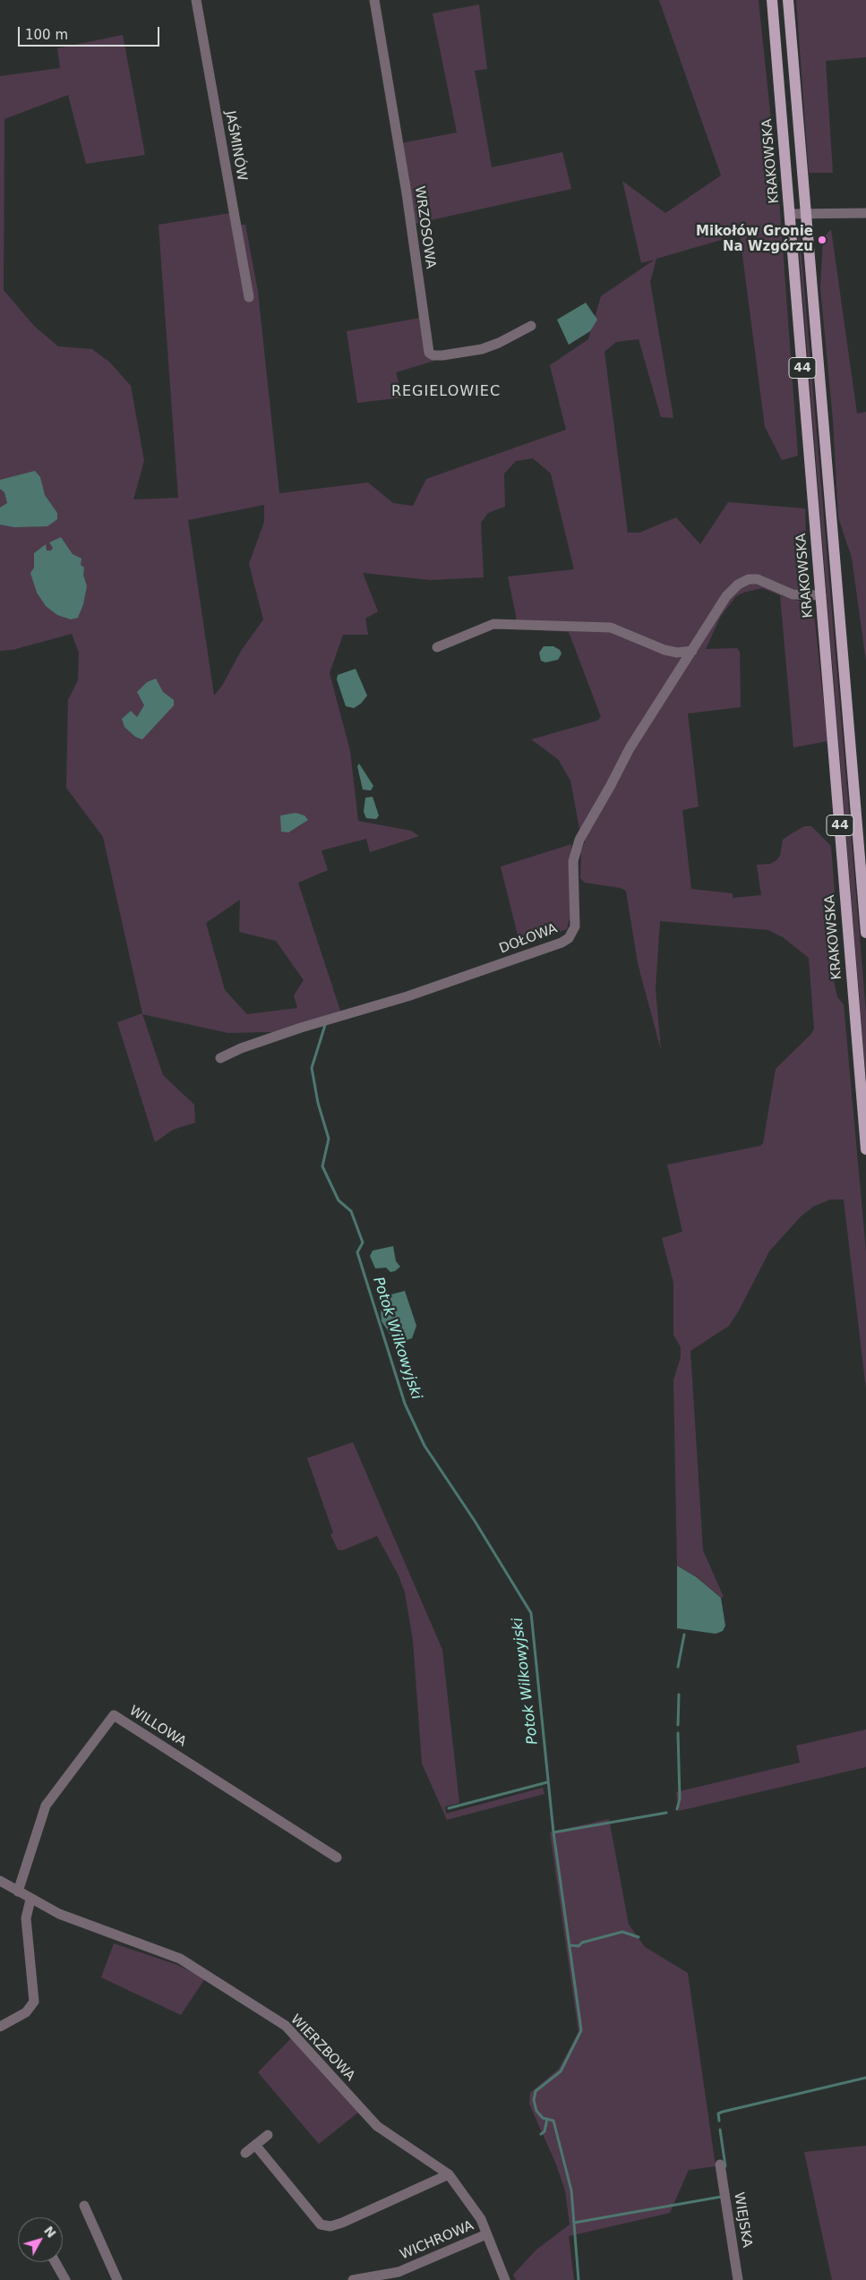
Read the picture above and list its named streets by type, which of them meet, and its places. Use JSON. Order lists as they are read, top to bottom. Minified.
{"streets":{"main road":["KRAKOWSKA","44"],"street":["JAŚMINÓW","WRZOSOWA","DOŁOWA","WILLOWA","WIERZBOWA","WIEJSKA","WICHROWA"]},"crossings":[["KRAKOWSKA","DOŁOWA"],["WILLOWA","WIERZBOWA"],["WIERZBOWA","WICHROWA"]],"districts":["REGIELOWIEC"],"water":["Potok Wilkowyjski"],"places":["Mikołów Gronie Na Wzgórzu"],"scale_bar":"100 m","north":"top right"}
